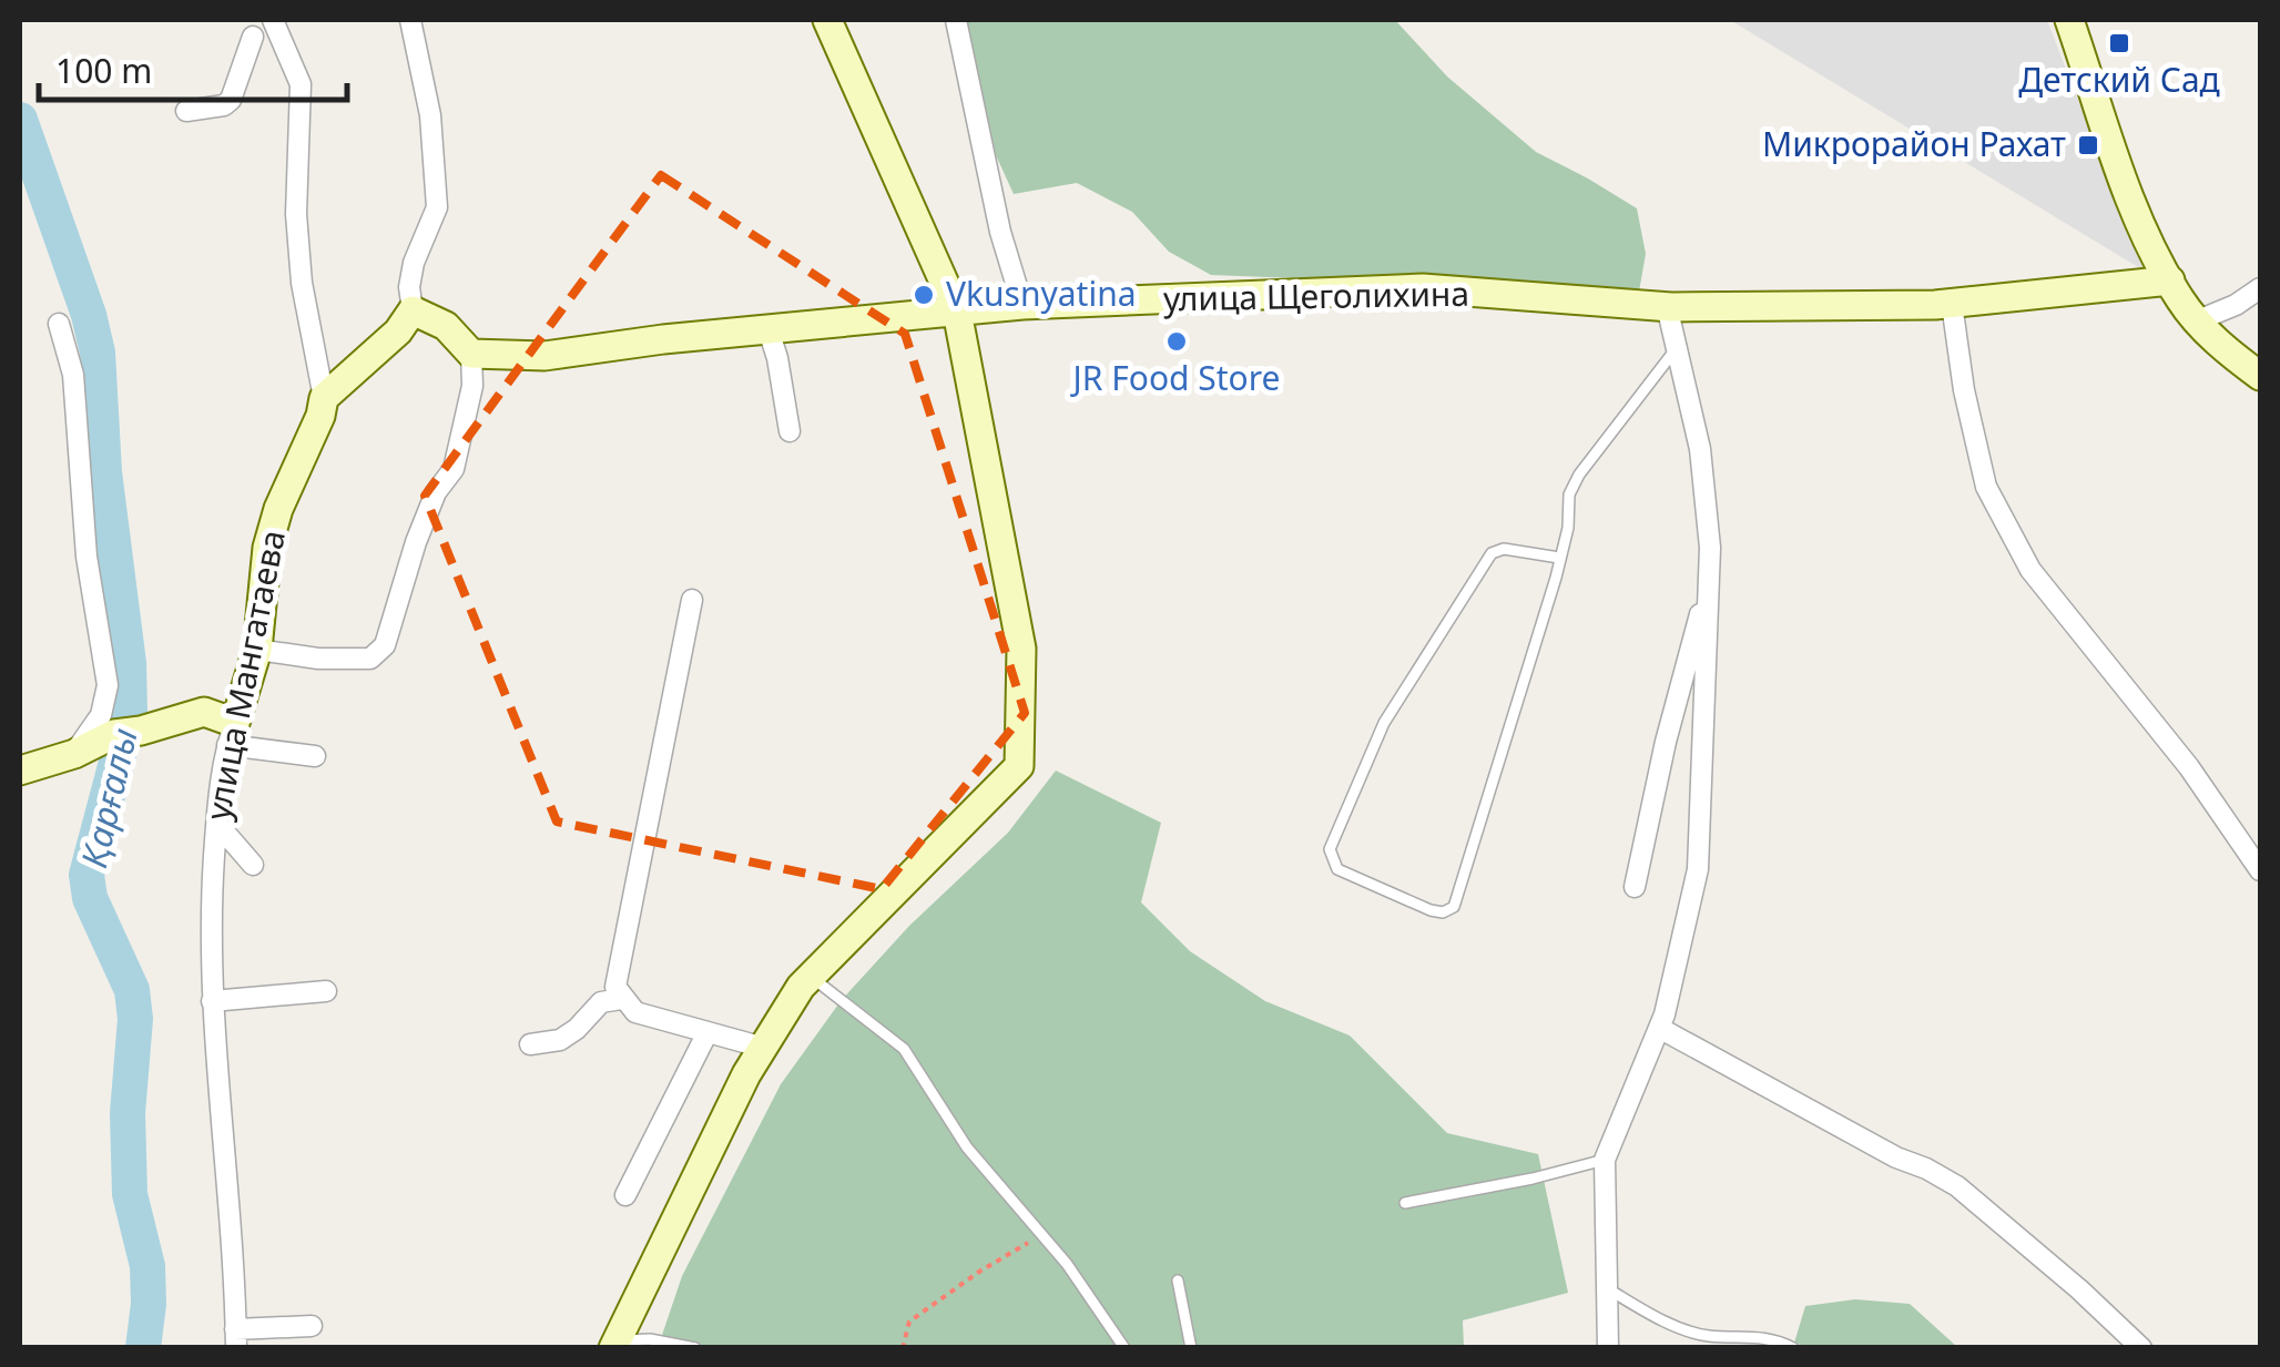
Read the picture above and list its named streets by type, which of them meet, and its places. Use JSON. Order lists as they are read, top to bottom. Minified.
{"streets":{"street":["улица Щеголихина","улица Мангатаева"]},"water":["Қарғалы"],"places":{"transit":["Детский Сад","Микрорайон Рахат"],"other":["Vkusnyatina","JR Food Store"]},"scale_bar":"100 m"}
